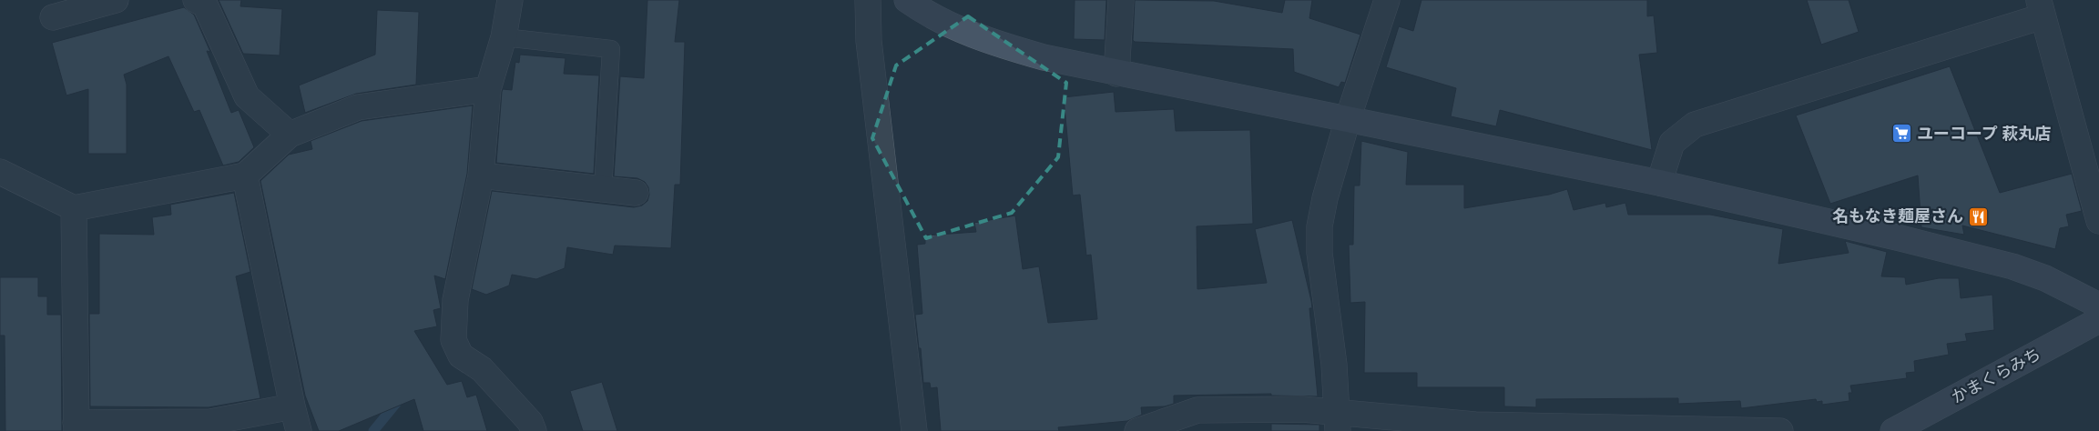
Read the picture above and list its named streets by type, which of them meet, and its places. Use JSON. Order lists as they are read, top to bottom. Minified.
{"streets":{"street":["かまくらみち"]},"places":{"supermarket":["ユーコープ 萩丸店"],"restaurant":["名もなき麺屋さん"]}}
